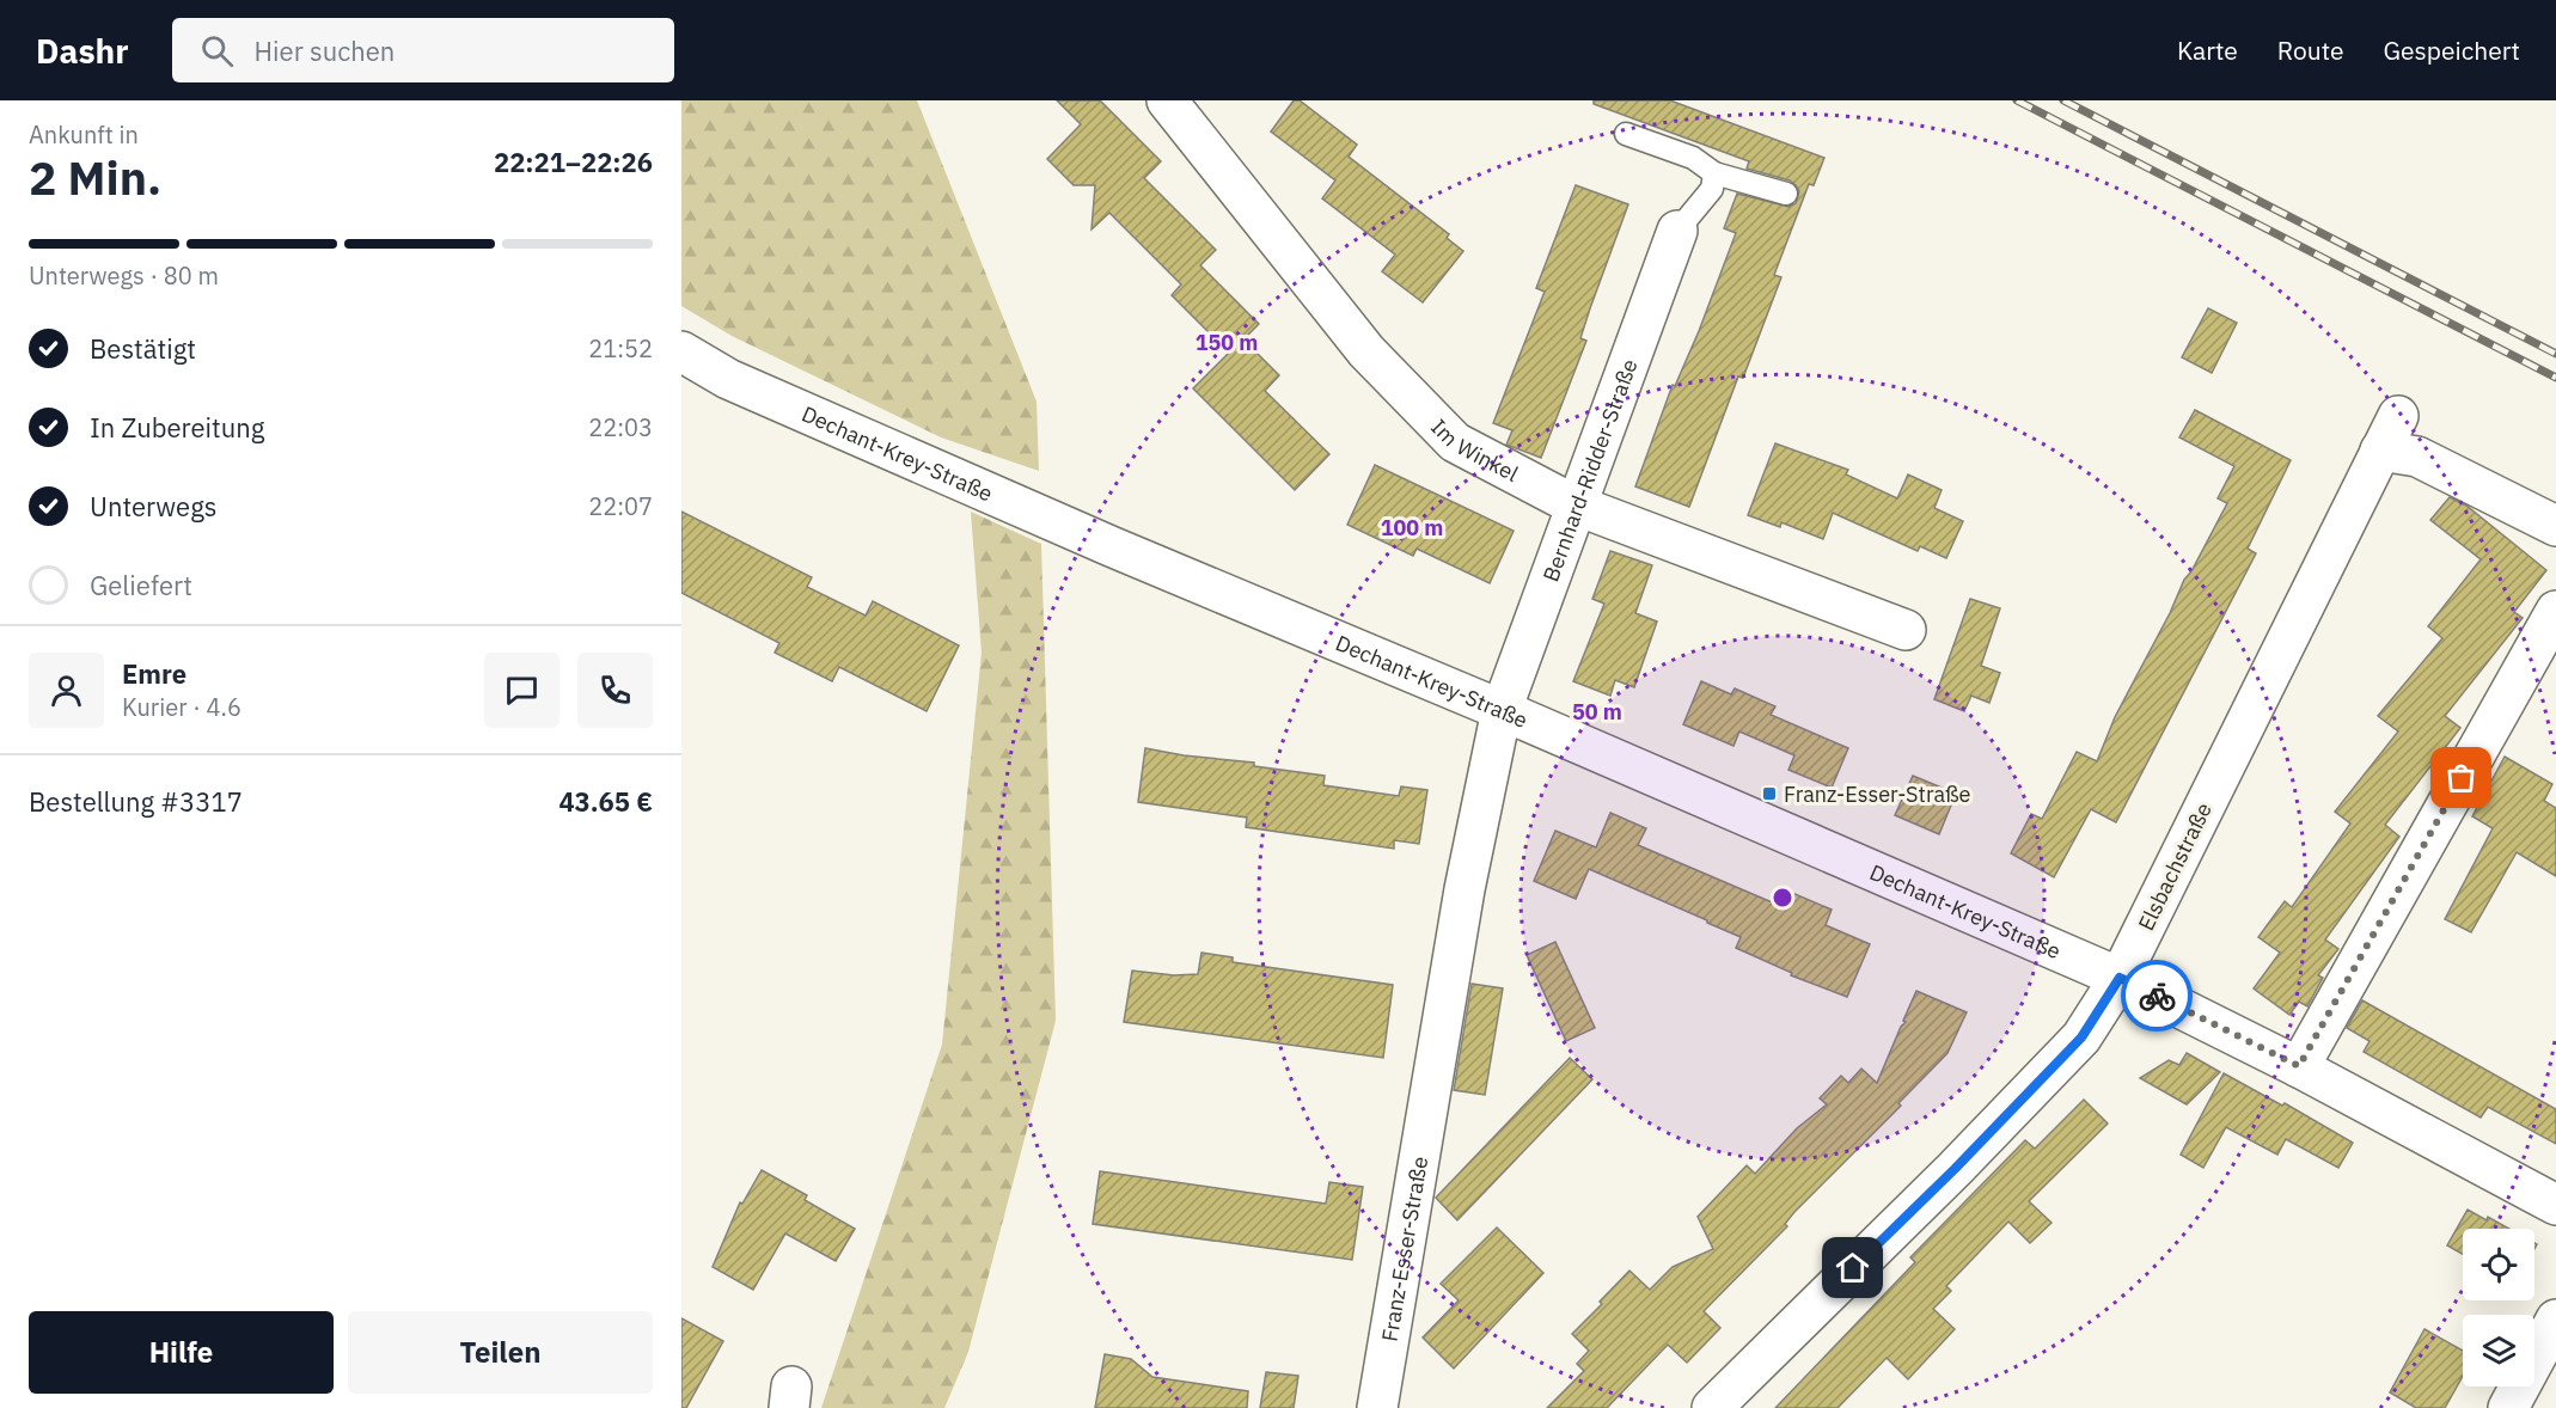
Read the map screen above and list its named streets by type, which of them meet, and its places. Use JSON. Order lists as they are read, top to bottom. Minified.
{"streets":{"street":["Im Winkel","Dechant-Krey-Straße","Bernhard-Ridder-Straße","Elsbachstraße","Franz-Esser-Straße"]},"crossings":[["Im Winkel","Bernhard-Ridder-Straße"],["Dechant-Krey-Straße","Bernhard-Ridder-Straße"],["Dechant-Krey-Straße","Elsbachstraße"],["Dechant-Krey-Straße","Franz-Esser-Straße"],["Bernhard-Ridder-Straße","Franz-Esser-Straße"]],"places":{"transit":["Franz-Esser-Straße"]},"page":{"header":"Dashr","search":"Hier suchen","nav":["Karte","Route","Gespeichert"],"heading":["2 Min.","Ankunft in","22:21–22:26"],"panel":["Emre","Kurier · 4.6","Bestellung #3317","43.65 €"],"bar":"Unterwegs · 80 m","list":[["Bestätigt","21:52"],["In Zubereitung","22:03"],["Unterwegs","22:07"],"Geliefert"],"buttons":["Hilfe","Teilen"]},"rings":["150 m","100 m","50 m"]}
